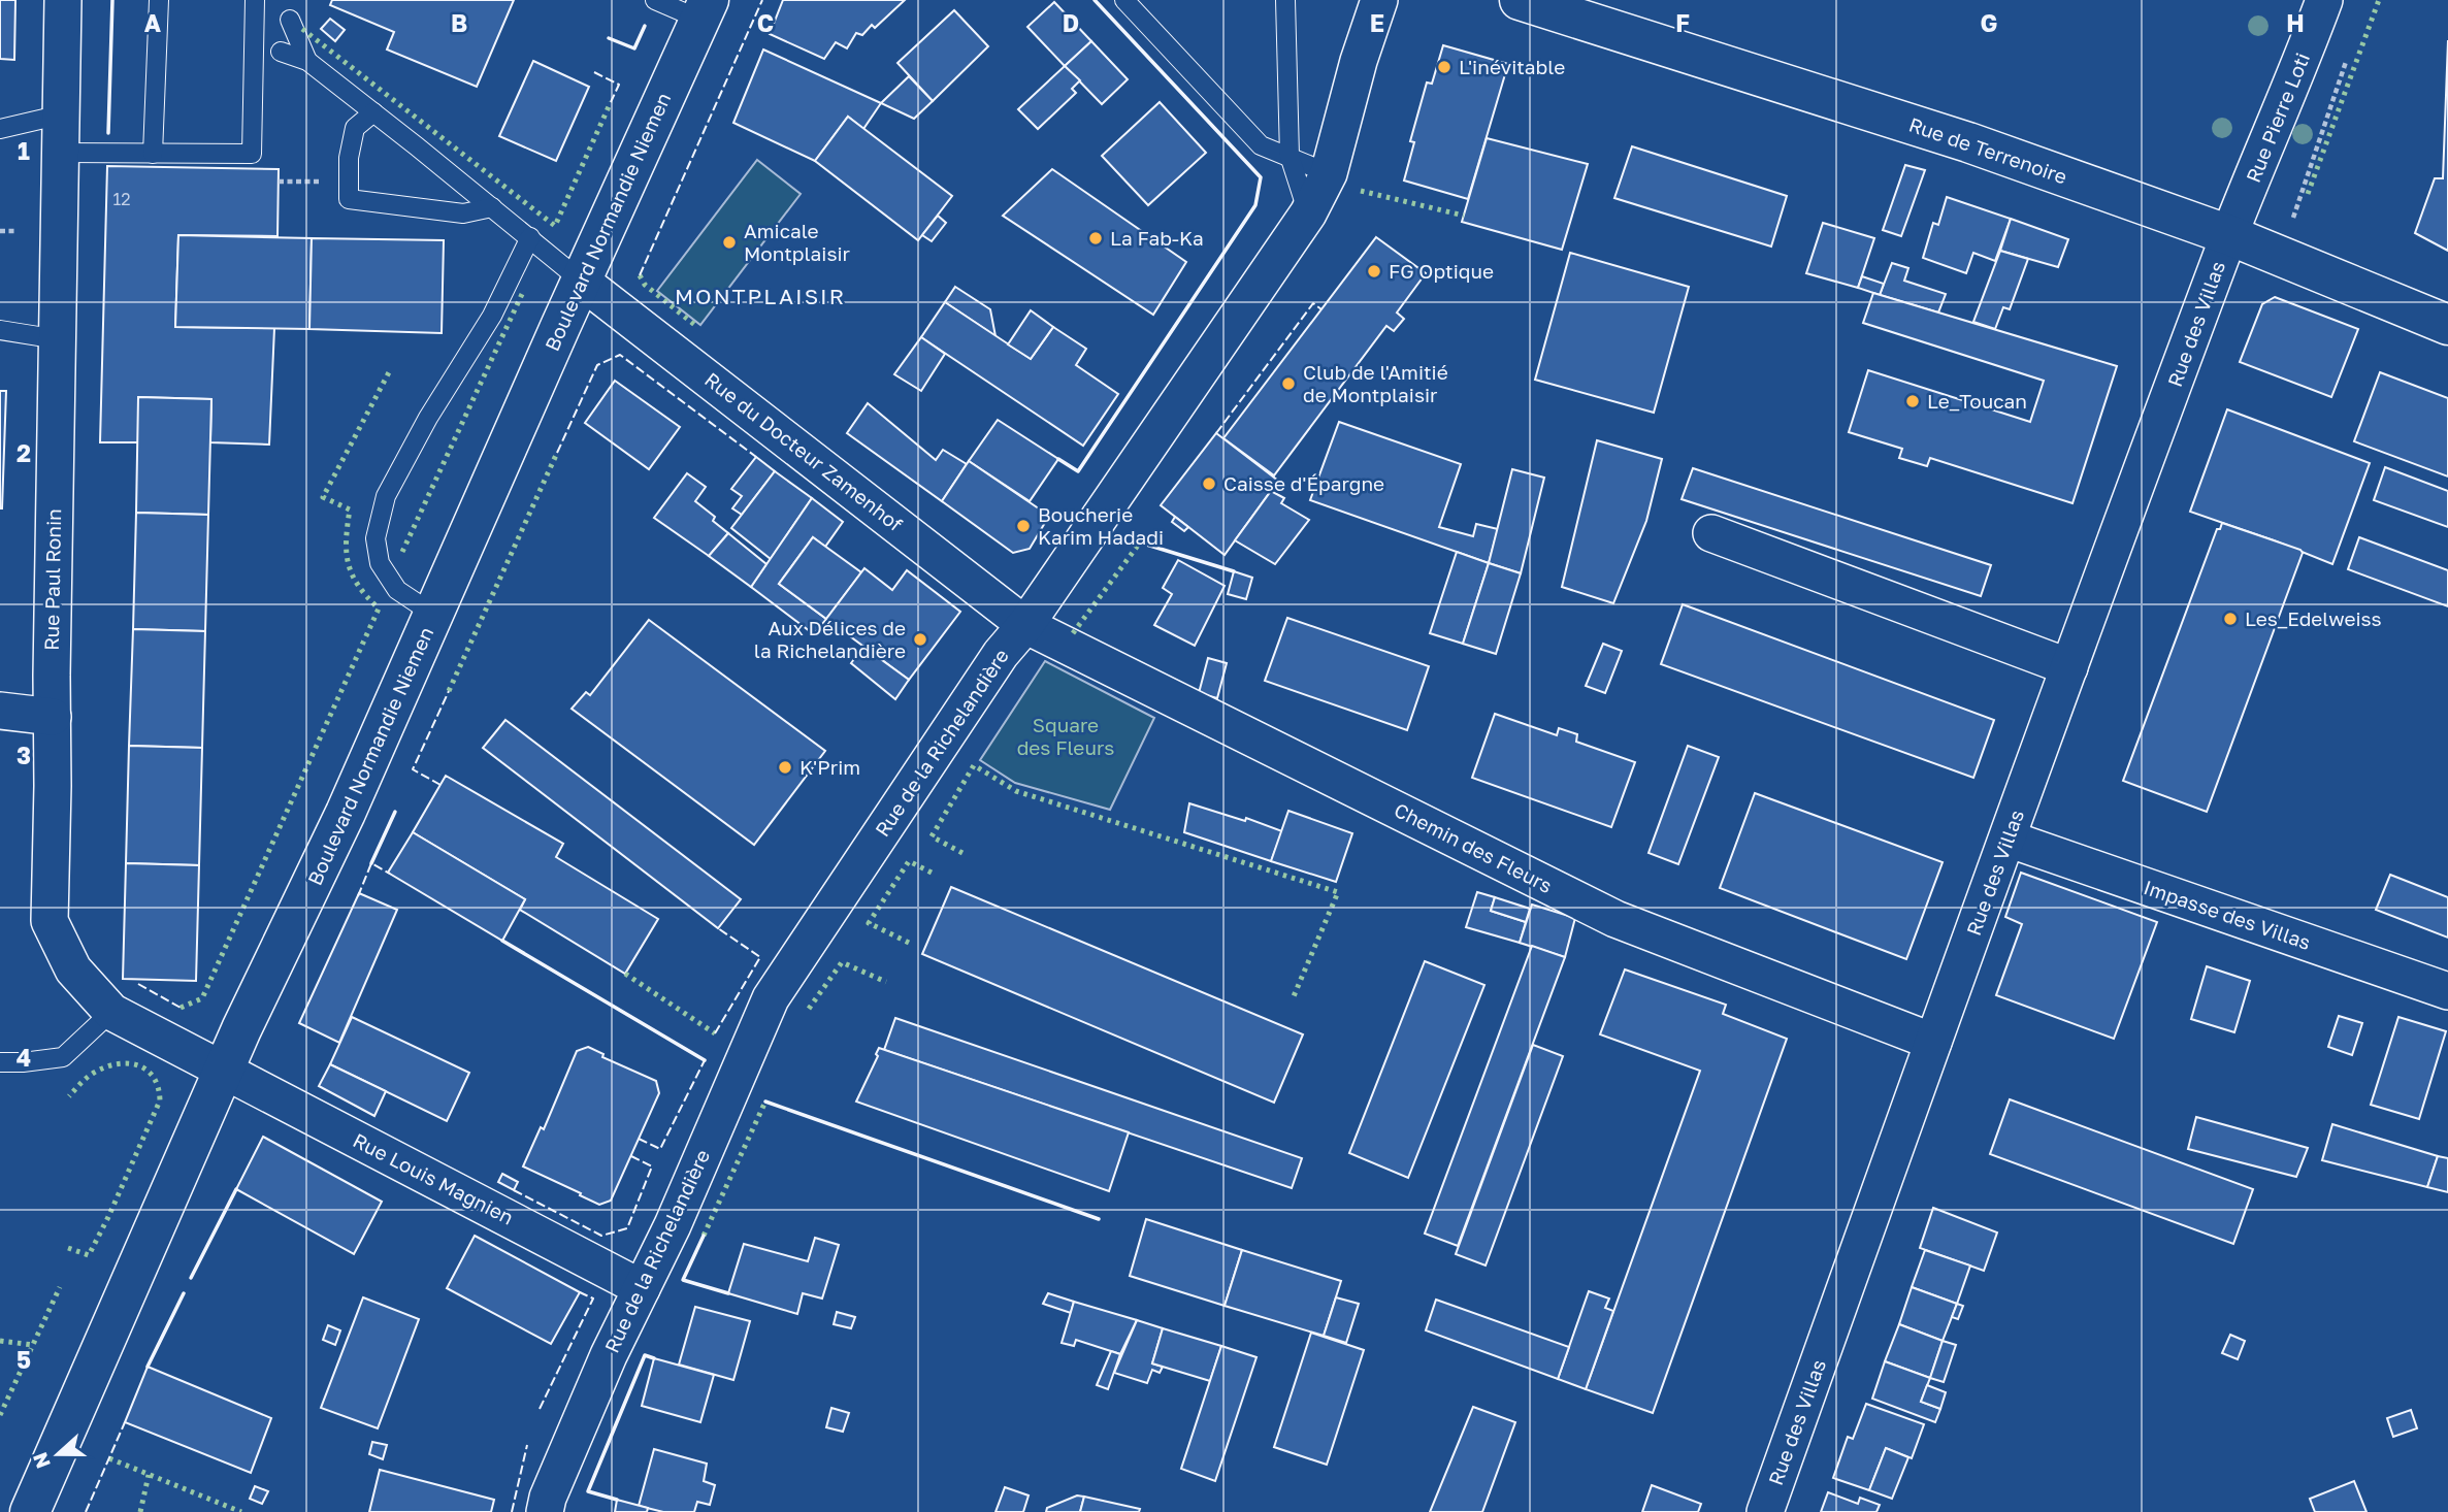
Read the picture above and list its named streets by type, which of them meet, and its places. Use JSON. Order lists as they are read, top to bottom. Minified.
{"streets":{"street":["Rue Pierre Loti","Rue de Terrenoire","Boulevard Normandie Niemen","Rue des Villas","Rue du Docteur Zamenhof","Rue Paul Ronin","Rue de la Richelandière","Chemin des Fleurs","Impasse des Villas","Rue Louis Magnien"]},"crossings":[["Rue Pierre Loti","Rue de Terrenoire"],["Rue Pierre Loti","Rue des Villas"],["Rue de Terrenoire","Rue des Villas"],["Boulevard Normandie Niemen","Rue du Docteur Zamenhof"],["Boulevard Normandie Niemen","Rue Paul Ronin"],["Boulevard Normandie Niemen","Rue Louis Magnien"],["Rue des Villas","Chemin des Fleurs"],["Rue des Villas","Impasse des Villas"],["Rue du Docteur Zamenhof","Rue de la Richelandière"],["Rue du Docteur Zamenhof","Chemin des Fleurs"],["Rue Paul Ronin","Rue Louis Magnien"],["Rue de la Richelandière","Chemin des Fleurs"],["Rue de la Richelandière","Rue Louis Magnien"]],"districts":["MONTPLAISIR"],"parks":["Square des Fleurs"],"places":["L'inévitable","La Fab-Ka","Amicale Montplaisir","FG Optique","Club de l'Amitié de Montplaisir","Le_Toucan","Caisse d'Épargne","Boucherie Karim Hadadi","Les_Edelweiss","Aux Délices de la Richelandière","K'Prim"],"house_numbers":["12"],"north":"left","grid":{"columns":["A","B","C","D","E","F","G","H"],"rows":["1","2","3","4","5"]}}
